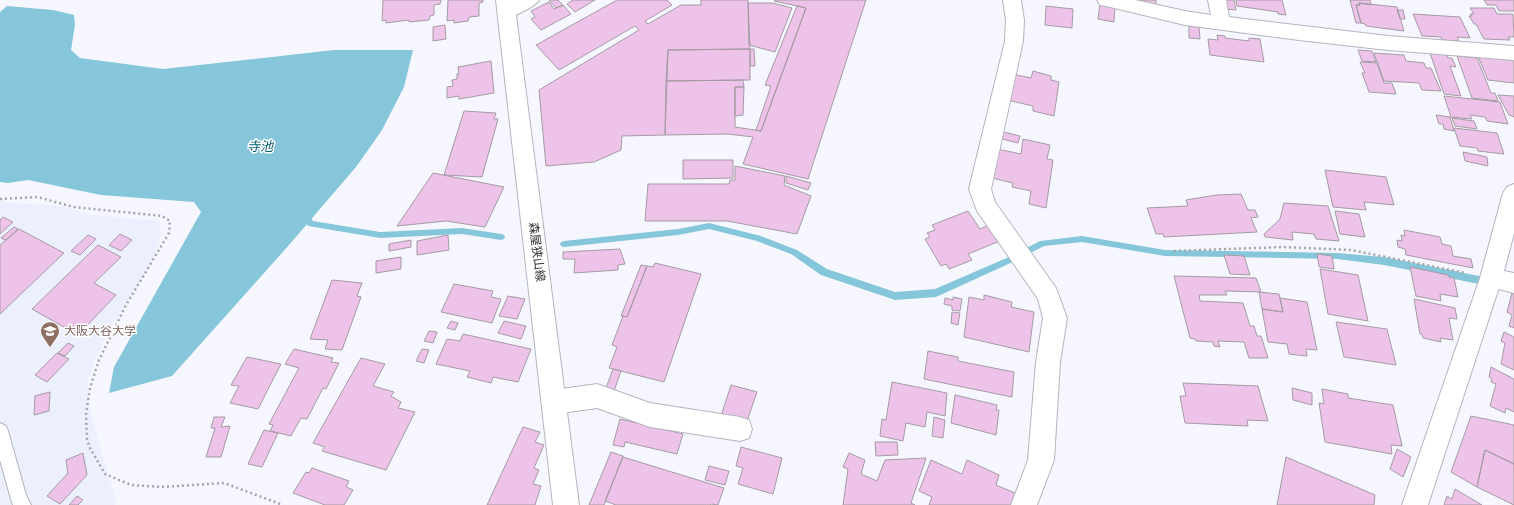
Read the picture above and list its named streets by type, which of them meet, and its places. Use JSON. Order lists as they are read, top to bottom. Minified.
{"streets":{"street":["森屋狭山線"]},"water":["寺池"],"places":{"school or university":["大阪大谷大学"]}}
